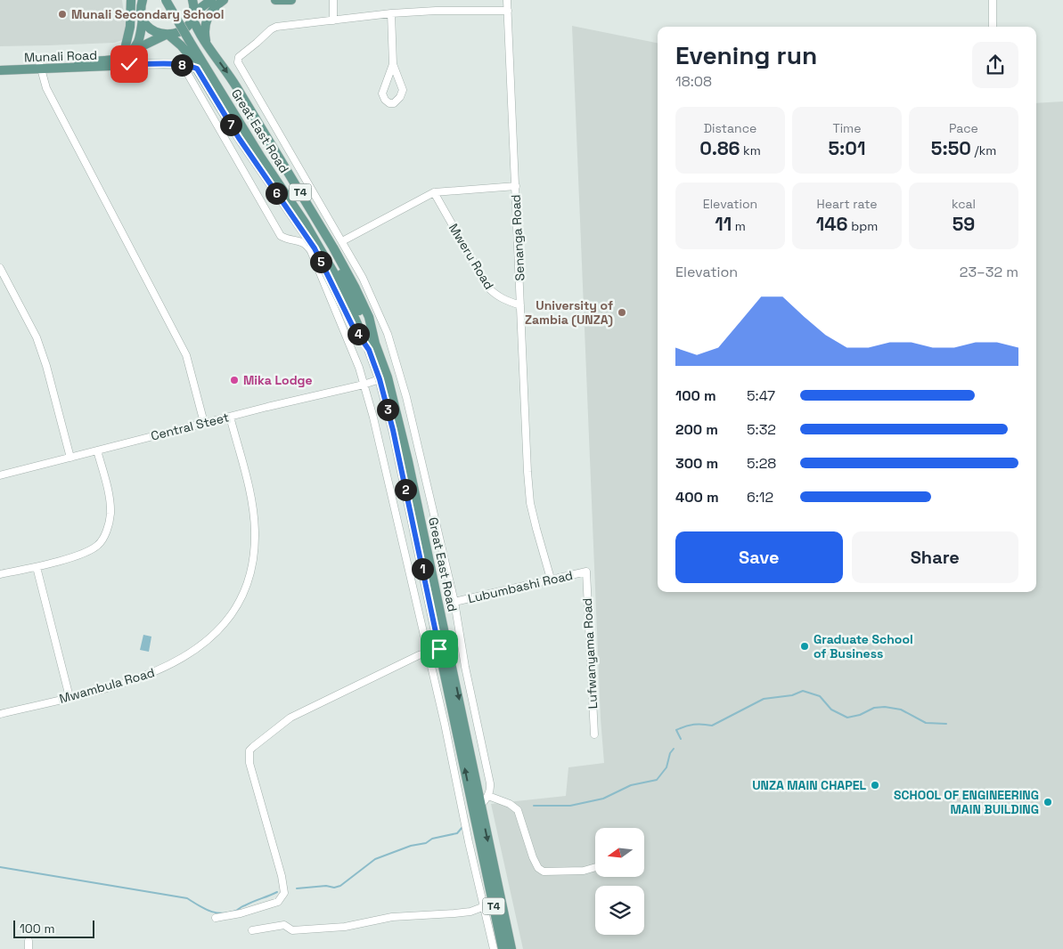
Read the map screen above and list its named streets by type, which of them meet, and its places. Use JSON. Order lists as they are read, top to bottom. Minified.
{"streets":{"main road":["Munali Road","Great East Road","T4"],"street":["Senanga Road","Mweru Road","Central Steet","Lubumbashi Road","Lufwanyama Road","Mwambula Road"]},"crossings":[["Munali Road","Great East Road"],["Great East Road","Central Steet"],["Senanga Road","Mweru Road"],["Senanga Road","Lubumbashi Road"],["Central Steet","Mwambula Road"],["Lubumbashi Road","Lufwanyama Road"]],"places":["Munali Secondary School","University of Zambia (UNZA)","Mika Lodge","Graduate School of Business","UNZA MAIN CHAPEL","SCHOOL OF ENGINEERING MAIN BUILDING"],"scale_bar":"100 m","north":"left","page":{"heading":["Evening run","18:08"],"pins":["8","7","6","5","4","3","2","1"],"stats":[["Distance","0.86 km"],["Time","5:01"],["Pace","5:50 /km"],["Elevation","11 m"],["Heart rate","146 bpm"],["kcal","59"]],"chart":["Elevation","23–32 m"],"list":[{"name":"100 m","note":"5:47"},{"name":"200 m","note":"5:32"},{"name":"300 m","note":"5:28"},{"name":"400 m","note":"6:12"}],"buttons":["Save","Share"],"scale":"100 m"}}
